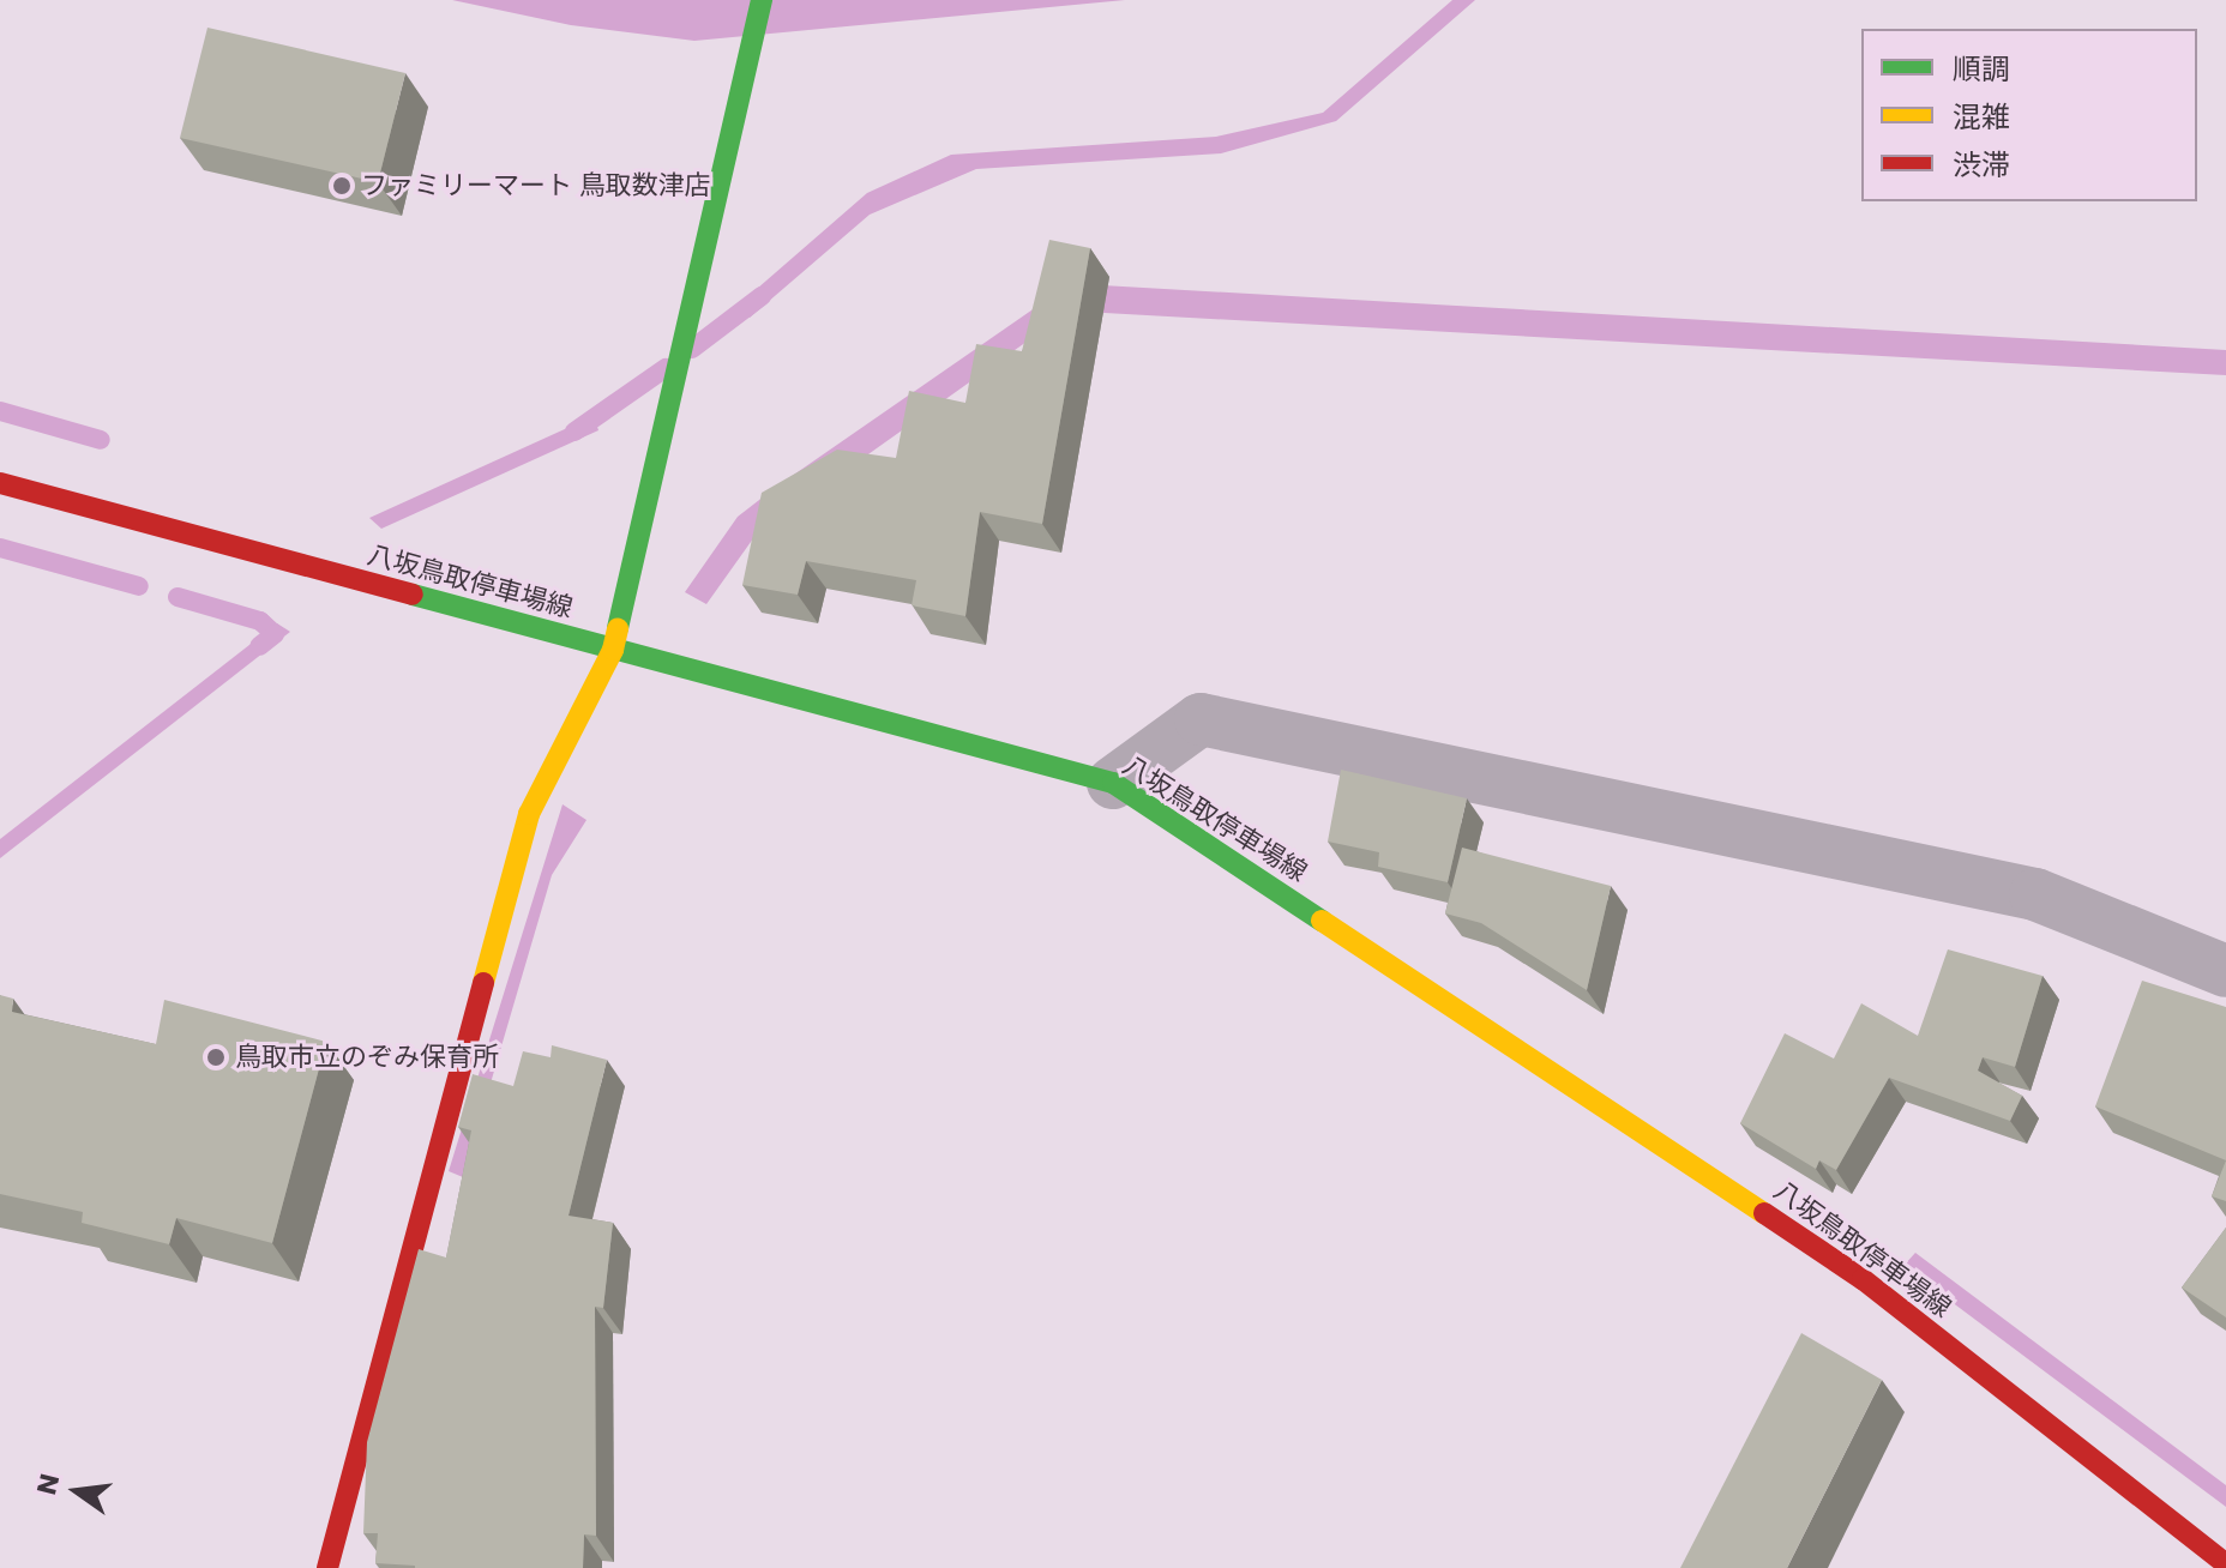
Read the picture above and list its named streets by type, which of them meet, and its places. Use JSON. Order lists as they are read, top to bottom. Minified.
{"streets":{"main road":["八坂鳥取停車場線"]},"places":["ファミリーマート 鳥取数津店","鳥取市立のぞみ保育所"],"legend":["順調","混雑","渋滞"],"north":"left"}
